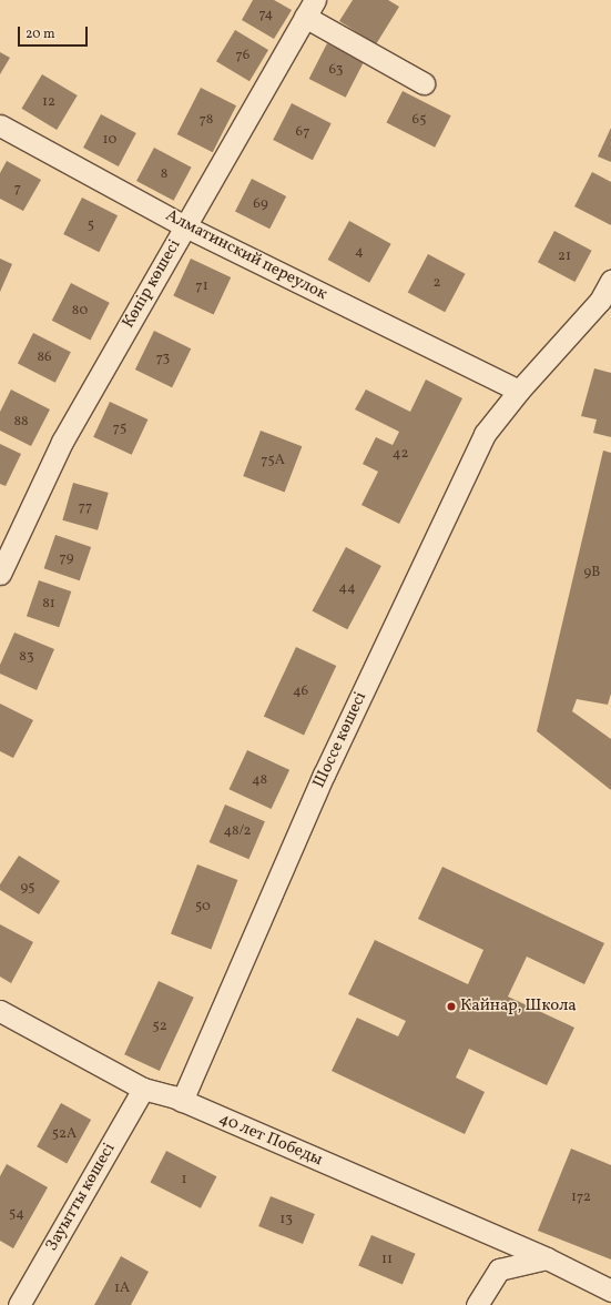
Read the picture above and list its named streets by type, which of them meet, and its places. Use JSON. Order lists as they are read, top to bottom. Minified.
{"streets":{"street":["Алматинский переулок","Көпір көшесі","Шоссе көшесі","40 лет Победы","Зауытты көшесі"]},"crossings":[["Алматинский переулок","Көпір көшесі"],["Алматинский переулок","Шоссе көшесі"],["Шоссе көшесі","40 лет Победы"],["40 лет Победы","Зауытты көшесі"]],"places":["Кайнар, Школа"],"house_numbers":["74","76","63","12","78","65","67","10","8","7","69","5","4","21","2","71","80","86","73","88","75","42","75А","77","79","9В","44","81","83","46","48","48/2","95","50","52","52А","1","172","54","13","11","1А"],"scale_bar":"20 m"}
